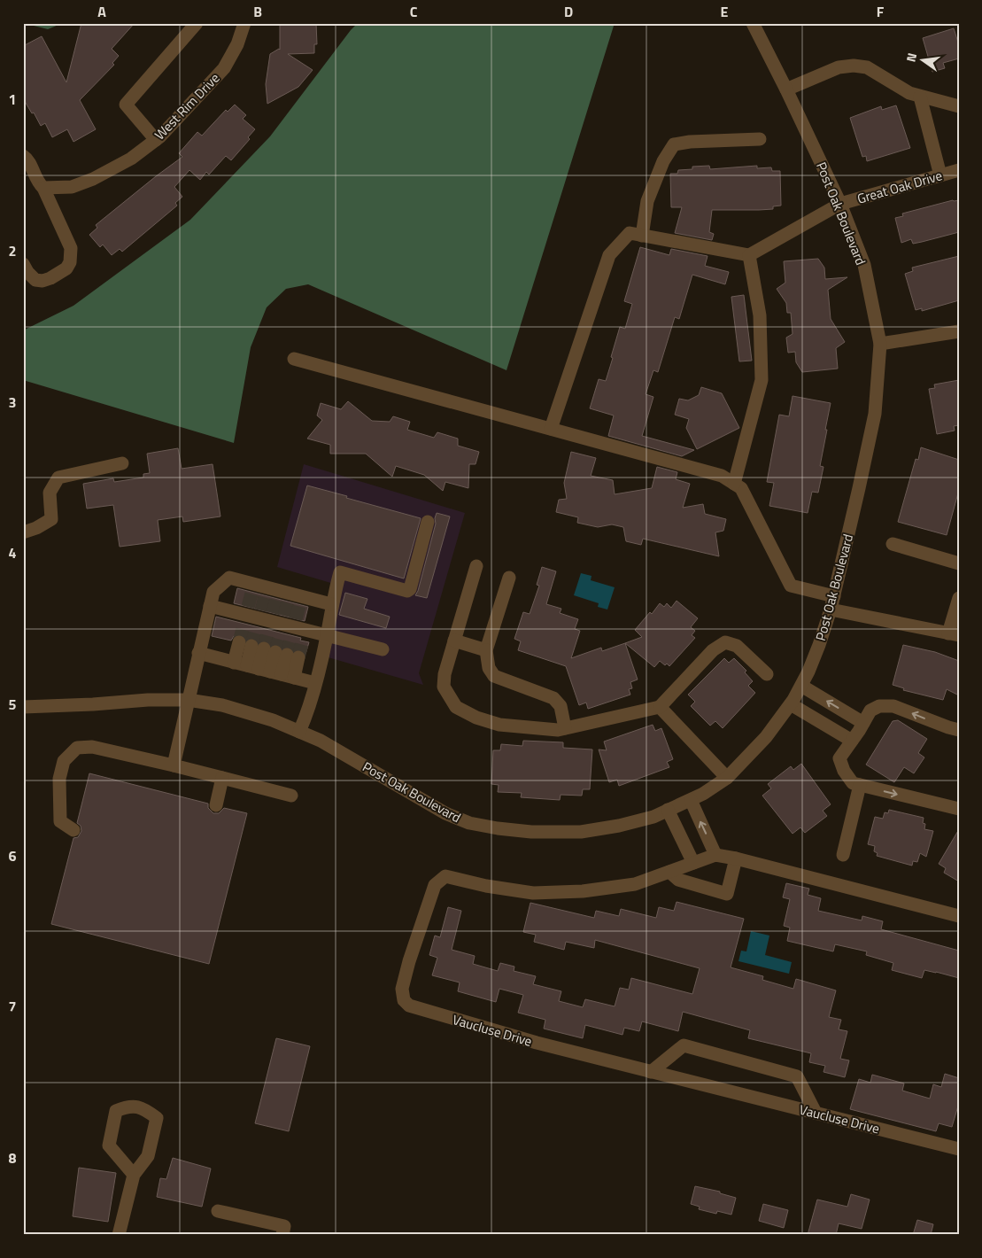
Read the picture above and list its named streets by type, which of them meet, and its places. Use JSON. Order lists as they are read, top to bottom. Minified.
{"streets":{"street":["West Rim Drive","Great Oak Drive","Post Oak Boulevard","Vaucluse Drive"]},"crossings":[["Great Oak Drive","Post Oak Boulevard"]],"north":"left","grid":{"columns":["A","B","C","D","E","F"],"rows":["1","2","3","4","5","6","7","8"]}}
